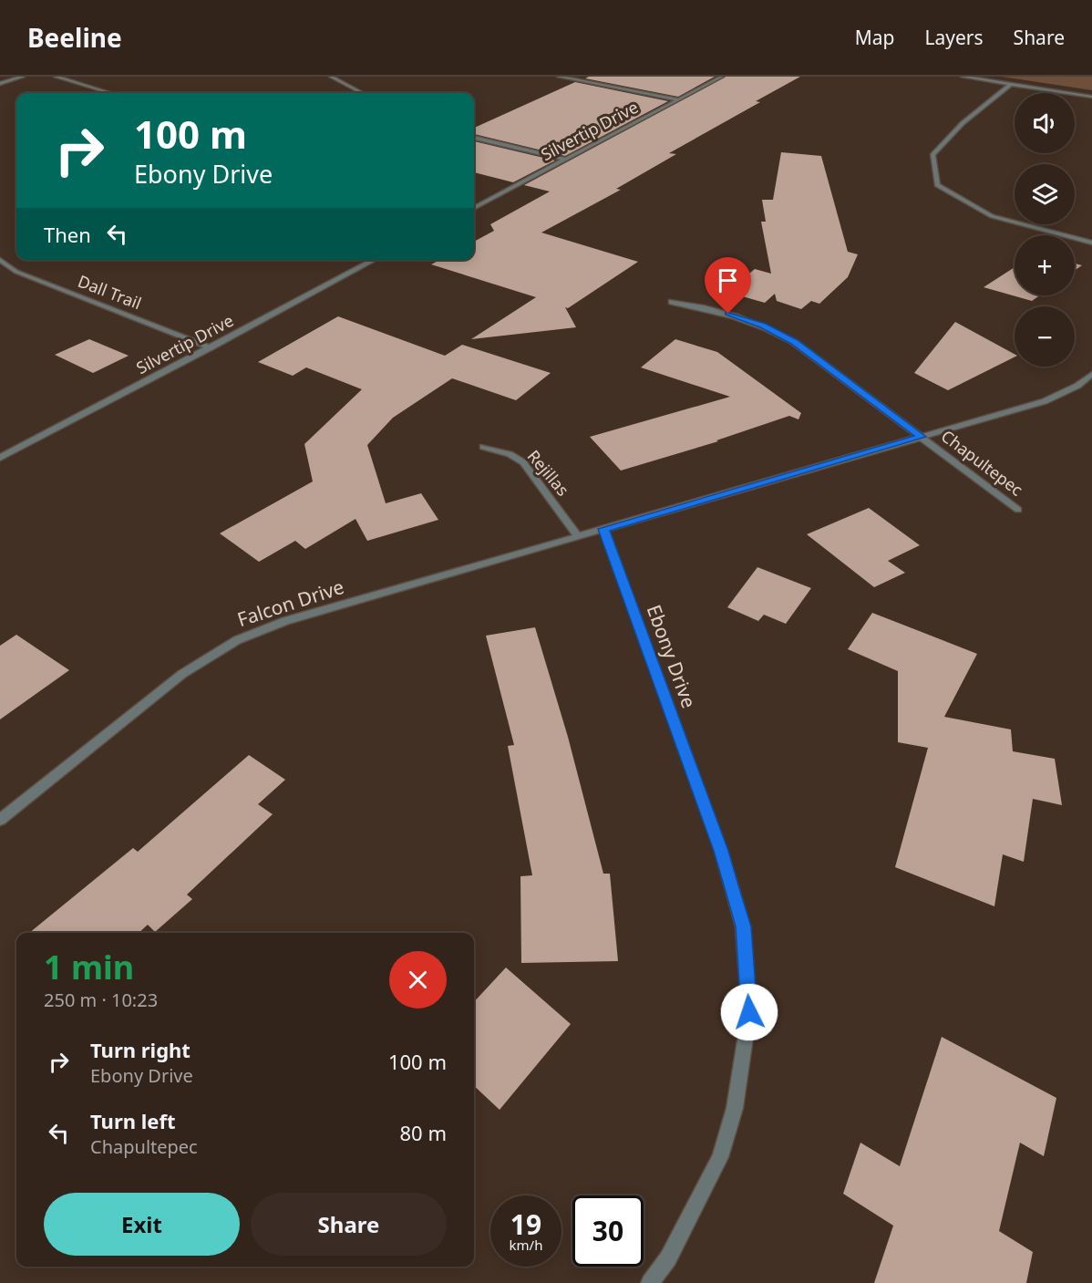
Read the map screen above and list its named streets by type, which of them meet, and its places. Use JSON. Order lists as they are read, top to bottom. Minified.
{"streets":{"street":["Silvertip Drive","Dall Trail","Chapultepec","Rejillas","Falcon Drive","Ebony Drive"]},"crossings":[["Silvertip Drive","Dall Trail"],["Rejillas","Falcon Drive"],["Falcon Drive","Ebony Drive"]],"page":{"header":"Beeline","nav":["Map","Layers","Share"],"map_buttons":["+","−"],"turn":["100 m","Ebony Drive"],"then":"Then","heading":["1 min","250 m · 10:23"],"list":[{"name":"Turn right","note":"Ebony Drive","value":"100 m"},{"name":"Turn left","note":"Chapultepec","value":"80 m"}],"buttons":["Exit","Share"],"speed":"19 km/h","limit":"30"}}
